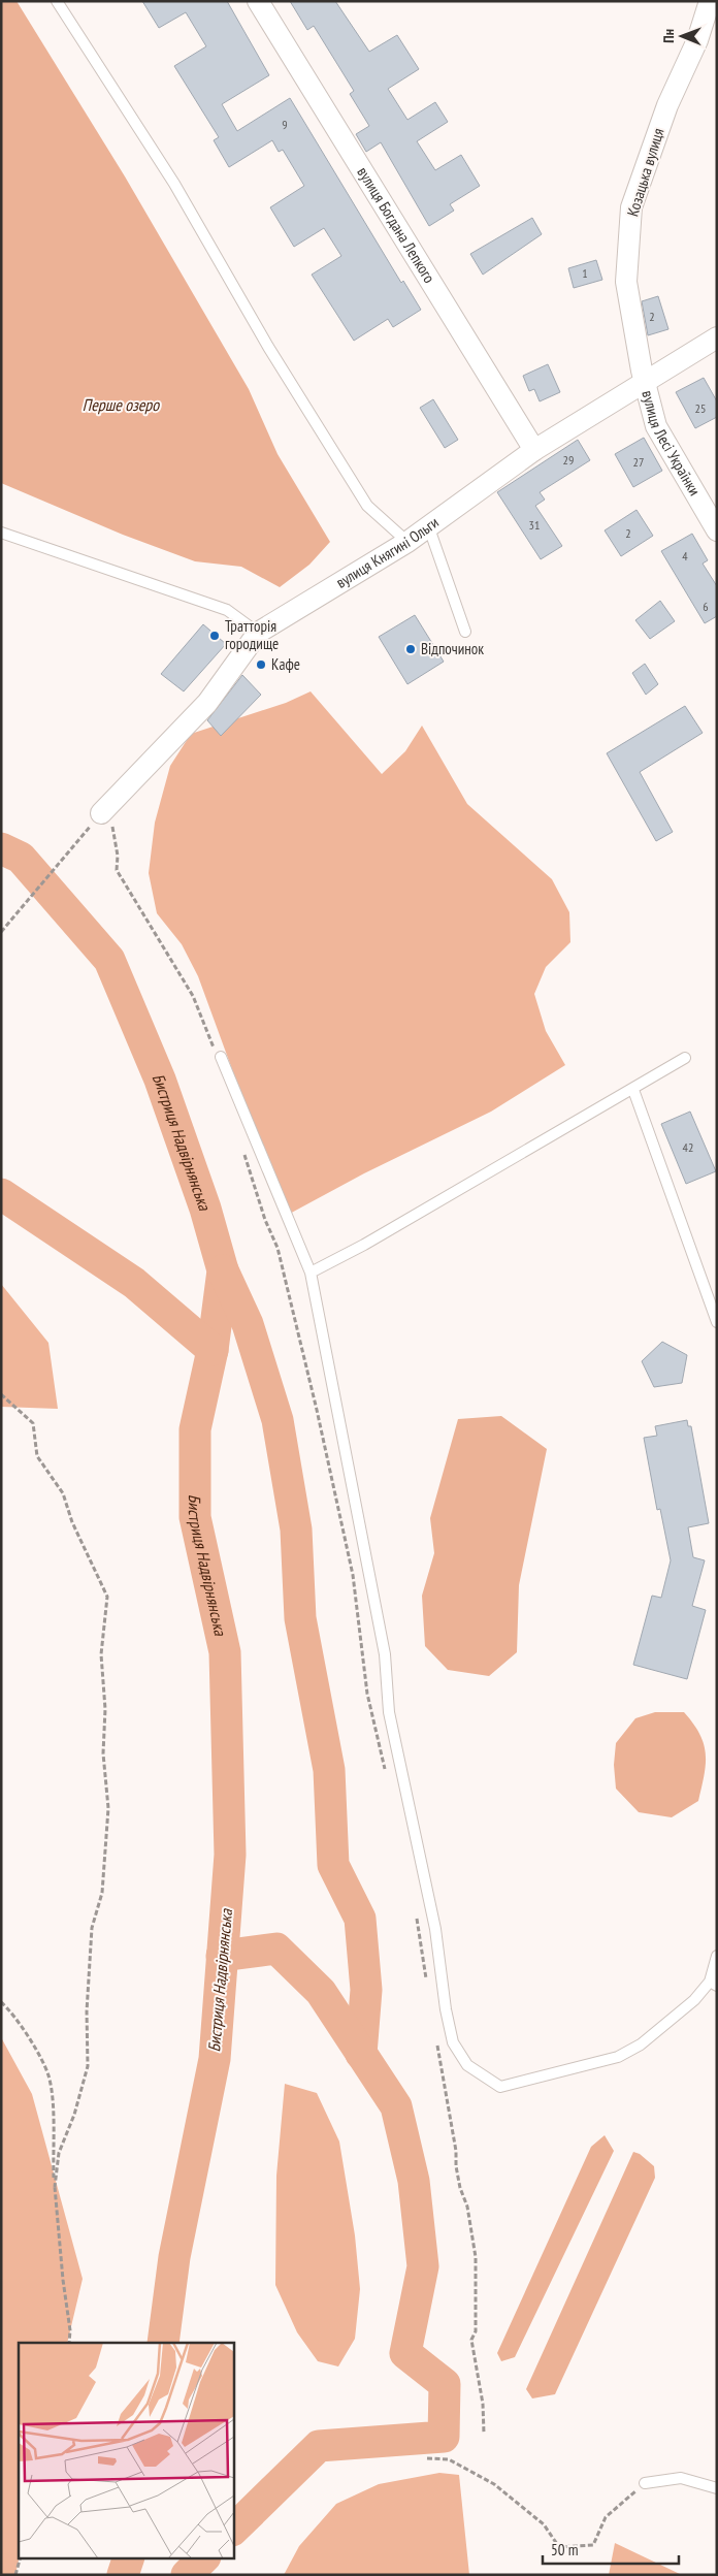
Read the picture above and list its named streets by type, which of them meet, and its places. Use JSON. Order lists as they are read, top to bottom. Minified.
{"streets":{"street":["Козацька вулиця","вулиця Богдана Лепкого","вулиця Лесі Українки","вулиця Княгині Ольги"]},"crossings":[["Козацька вулиця","вулиця Лесі Українки"],["Козацька вулиця","вулиця Княгині Ольги"],["вулиця Богдана Лепкого","вулиця Княгині Ольги"],["вулиця Лесі Українки","вулиця Княгині Ольги"]],"water":["Перше озеро","Бистриця Надвірнянська"],"places":["Тратторія городище","Відпочинок","Кафе"],"house_numbers":["9","1","2","25","29","27","31","2","4","6","42"],"scale_bar":"50 m","north":"left"}
